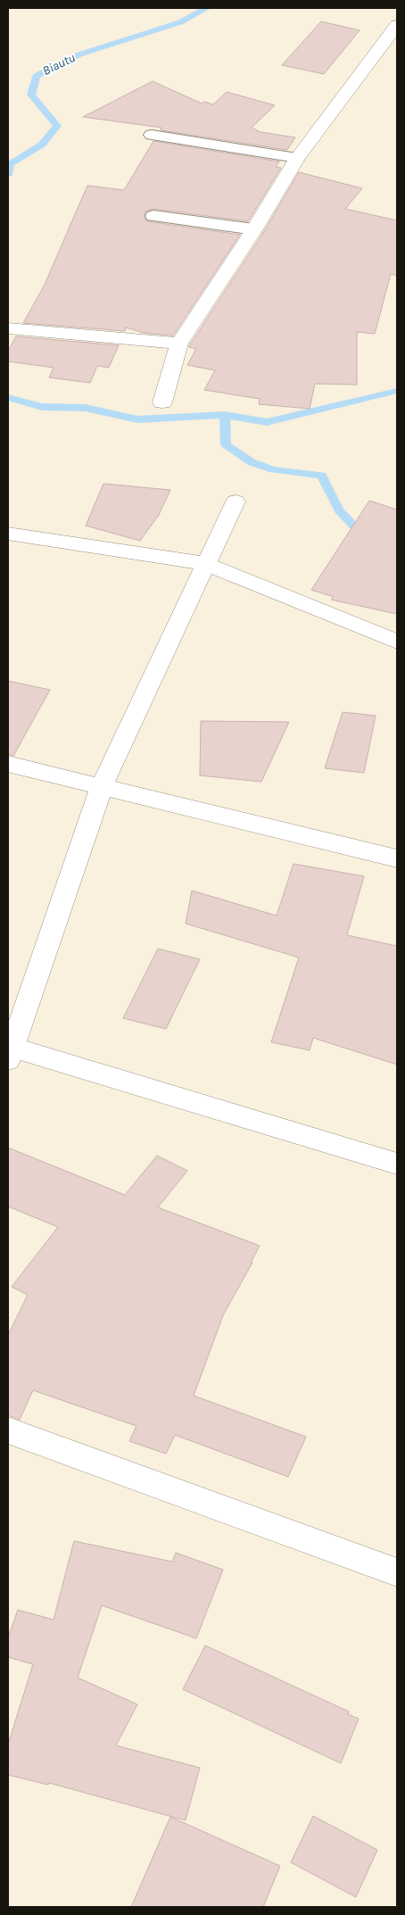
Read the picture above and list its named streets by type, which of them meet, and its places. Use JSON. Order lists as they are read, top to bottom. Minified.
{"water":["Biautu"]}
